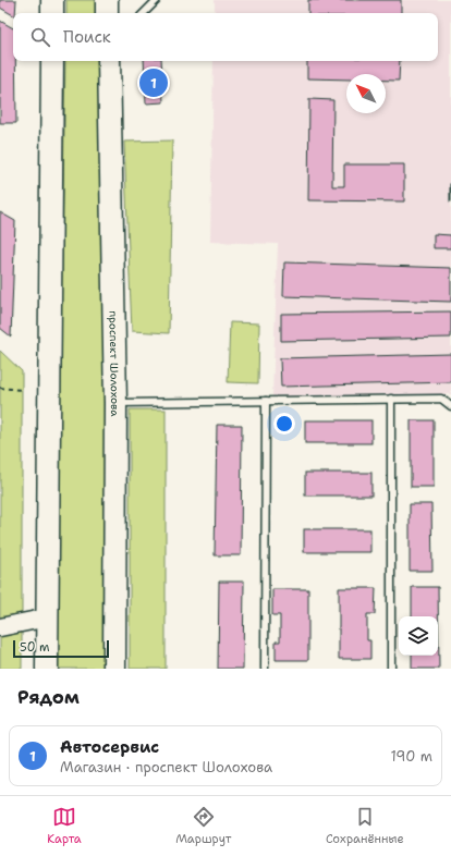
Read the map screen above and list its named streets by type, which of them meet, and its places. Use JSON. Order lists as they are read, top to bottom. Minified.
{"streets":{"main road":["проспект Шолохова"]},"scale_bar":"50 m","north":"top left","page":{"search":"Поиск","pins":"1","scale":"50 m","heading":"Рядом","list":[{"mark":"1","name":"Автосервис","note":"Магазин · проспект Шолохова","value":"190 m"}],"nav":["Карта","Маршрут","Сохранённые"]}}
